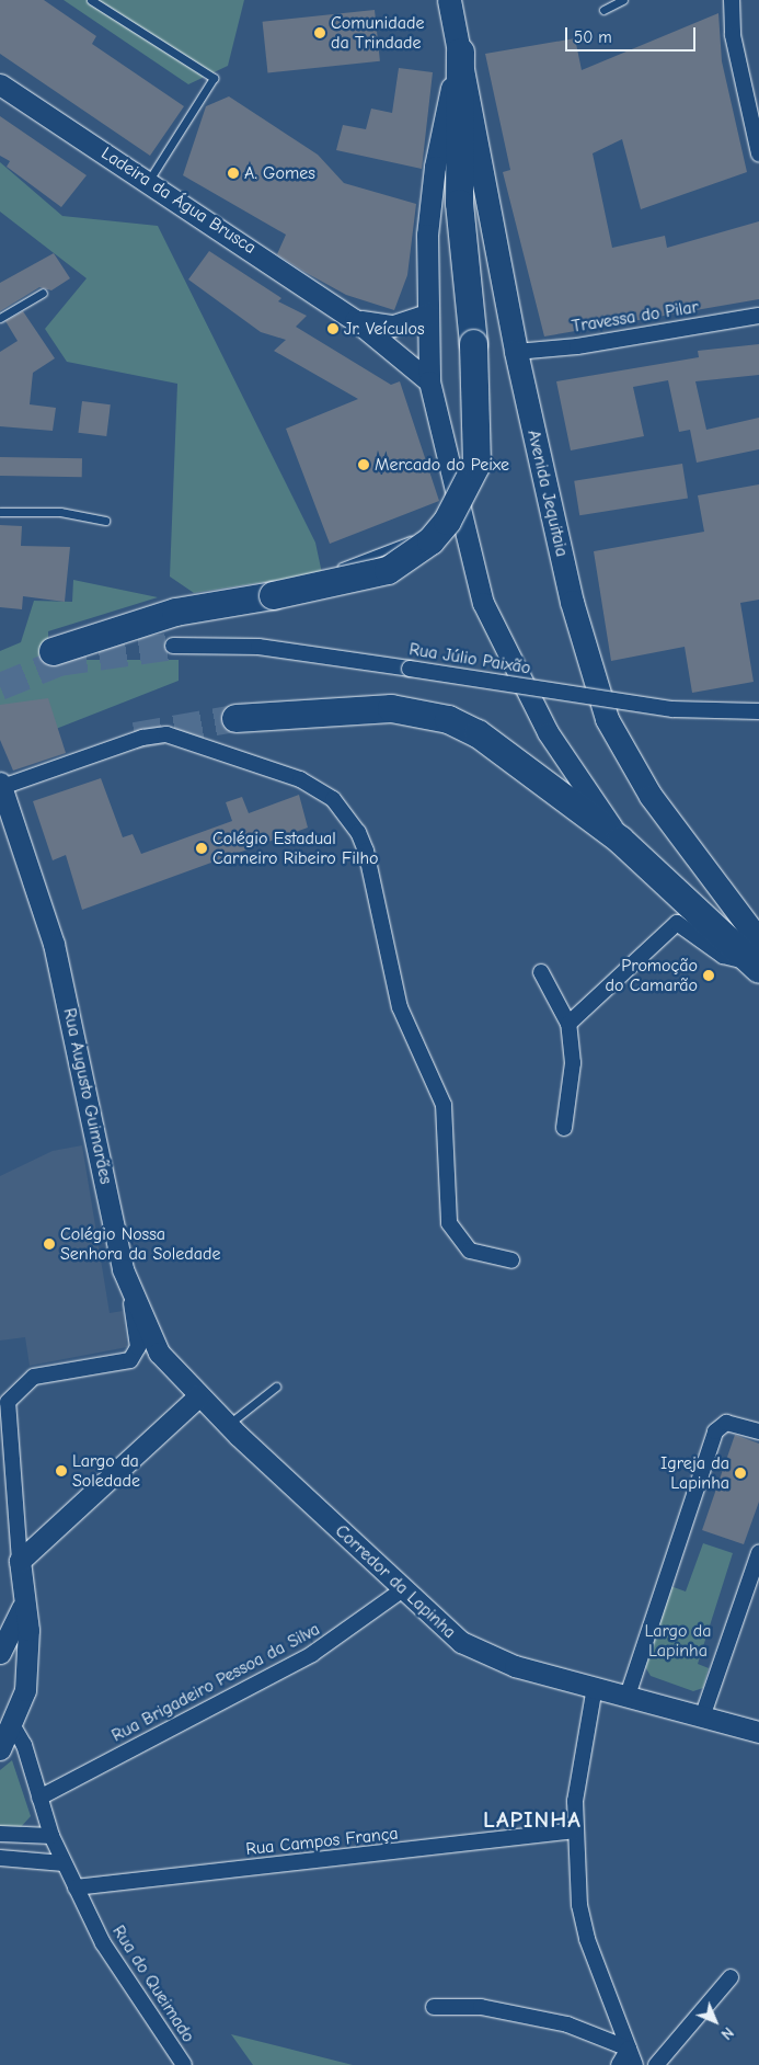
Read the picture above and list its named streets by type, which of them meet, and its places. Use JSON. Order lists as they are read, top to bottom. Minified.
{"streets":{"main road":["Ladeira da Água Brusca","Avenida Jequitaia","Rua Augusto Guimarães","Corredor da Lapinha"],"street":["Travessa do Pilar","Rua Júlio Paixão","Rua Brigadeiro Pessoa da Silva","Rua Campos França","Rua do Queimado"]},"crossings":[["Travessa do Pilar","Avenida Jequitaia"],["Rua Augusto Guimarães","Corredor da Lapinha"],["Corredor da Lapinha","Rua Brigadeiro Pessoa da Silva"],["Rua Brigadeiro Pessoa da Silva","Rua do Queimado"],["Rua Campos França","Rua do Queimado"]],"districts":["LAPINHA"],"parks":["Largo da Lapinha"],"places":["Comunidade da Trindade","A. Gomes","Jr. Veículos","Mercado do Peixe","Colégio Estadual Carneiro Ribeiro Filho","Promoção do Camarão","Colégio Nossa Senhora da Soledade","Largo da Soledade","Igreja da Lapinha"],"scale_bar":"50 m","north":"bottom right"}
